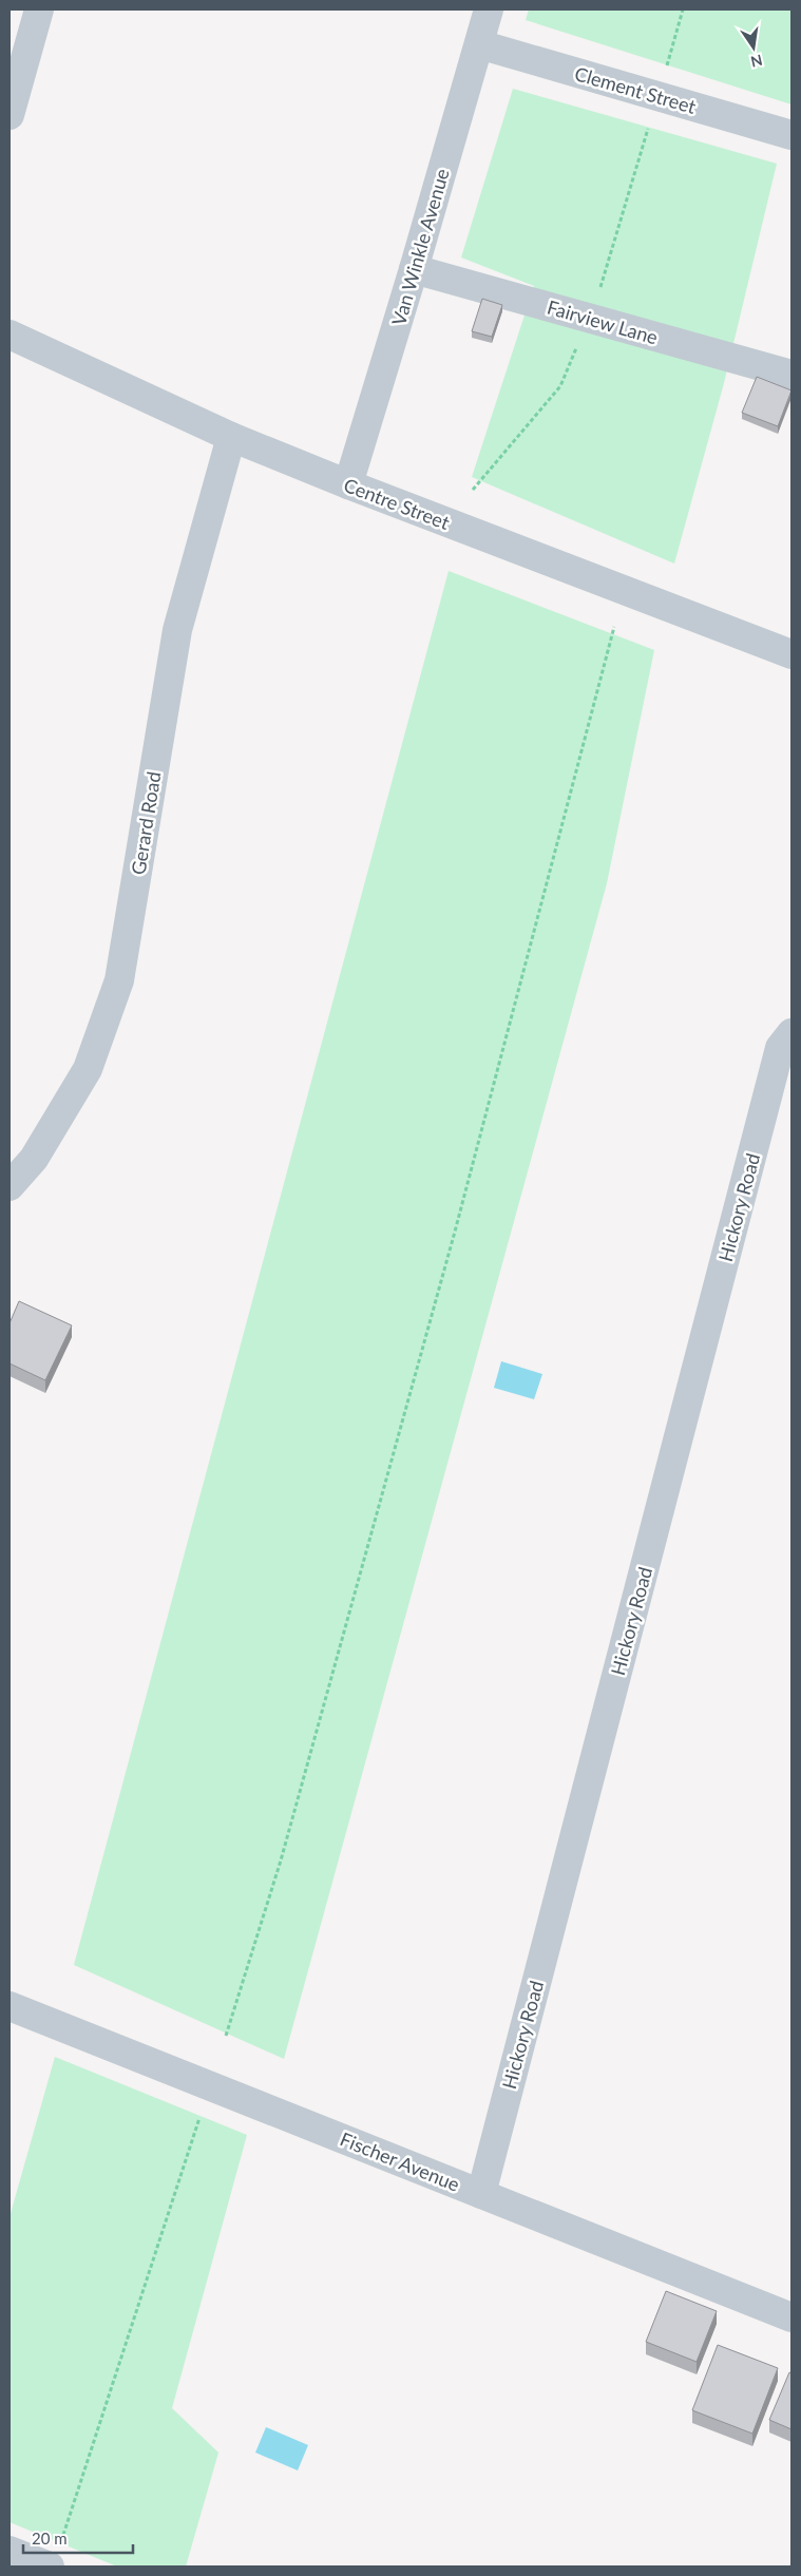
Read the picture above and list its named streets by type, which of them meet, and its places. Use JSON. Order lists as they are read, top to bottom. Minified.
{"streets":{"street":["Clement Street","Van Winkle Avenue","Fairview Lane","Centre Street","Gerard Road","Hickory Road","Fischer Avenue"]},"crossings":[["Clement Street","Van Winkle Avenue"],["Van Winkle Avenue","Fairview Lane"],["Van Winkle Avenue","Centre Street"],["Centre Street","Gerard Road"],["Hickory Road","Fischer Avenue"]],"scale_bar":"20 m","north":"bottom"}
